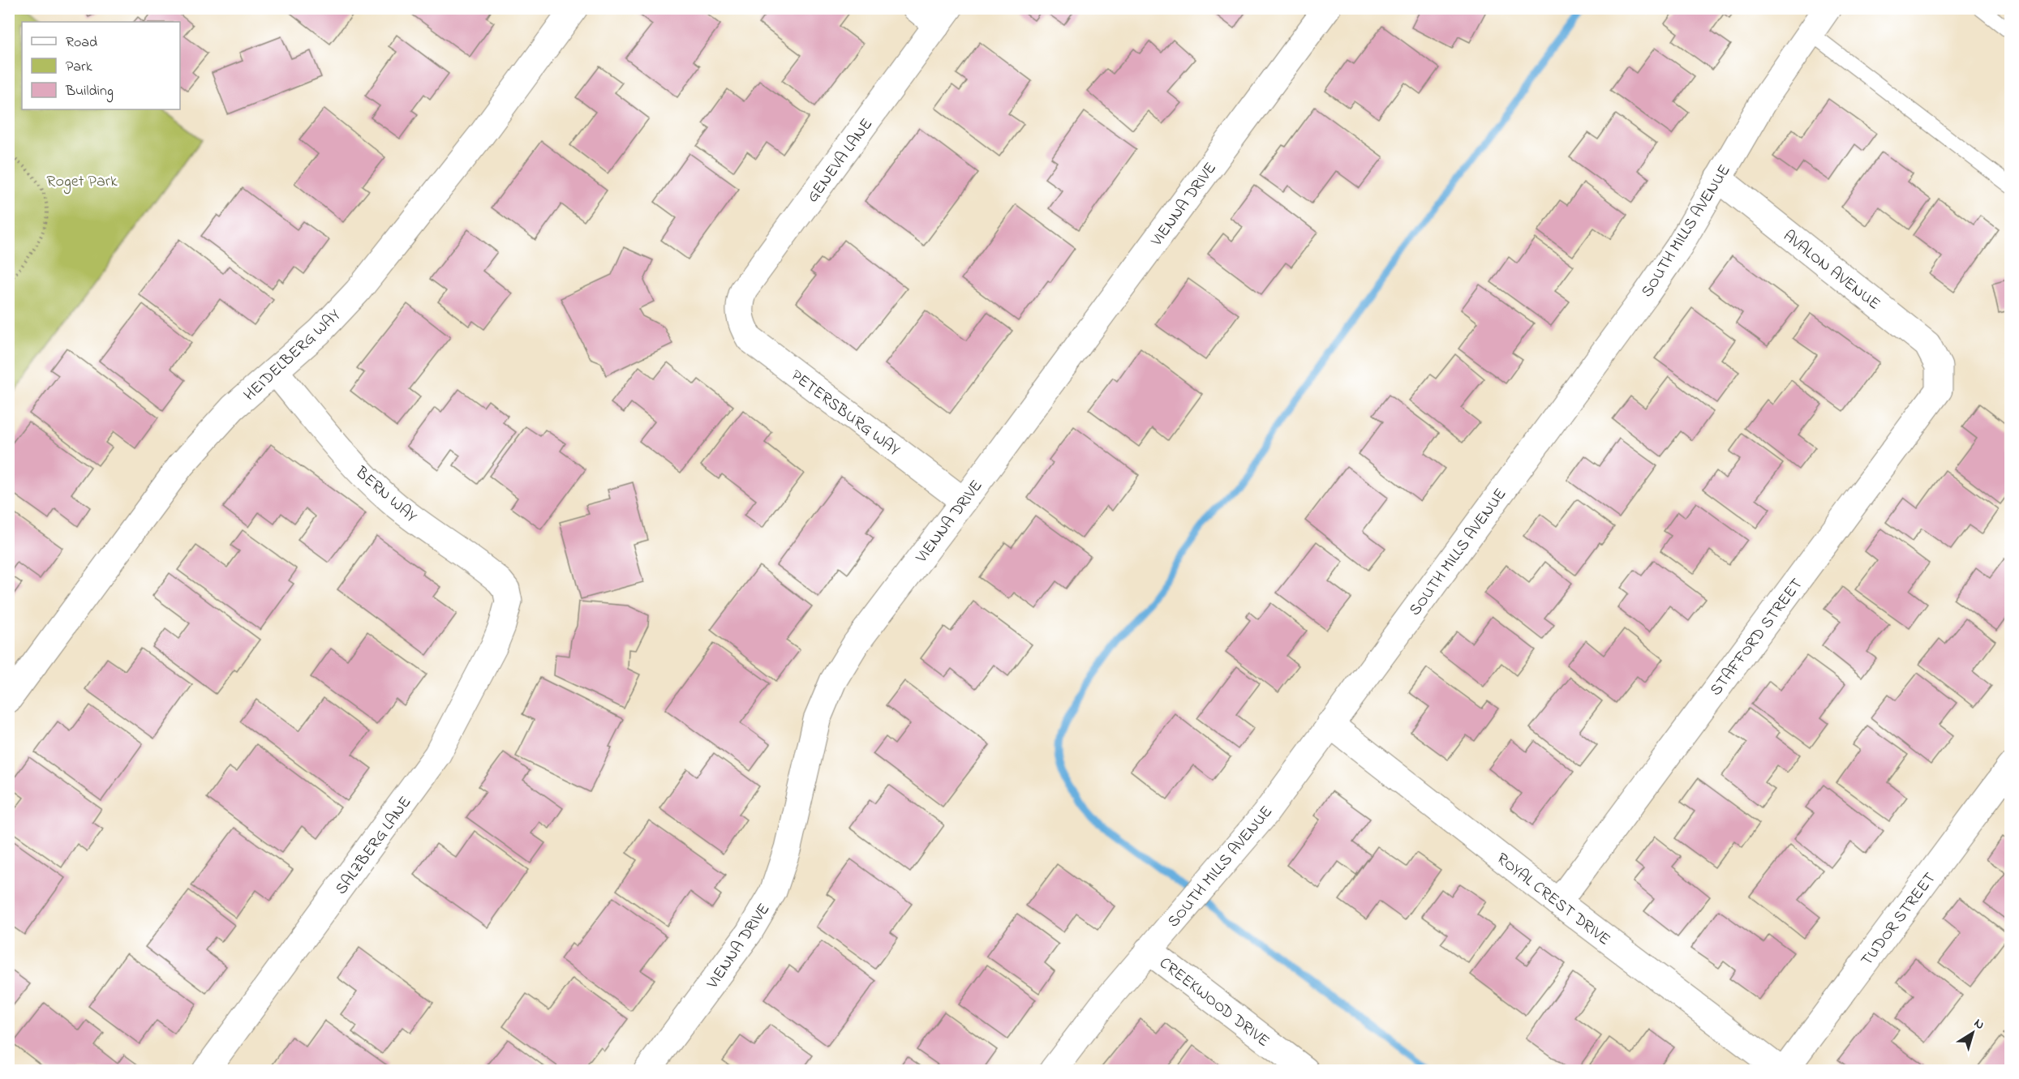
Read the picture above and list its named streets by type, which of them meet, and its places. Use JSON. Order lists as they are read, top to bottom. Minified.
{"streets":{"street":["GENEVA LANE","VIENNA DRIVE","SOUTH MILLS AVENUE","AVALON AVENUE","HEIDELBERG WAY","PETERSBURG WAY","BERN WAY","STAFFORD STREET","SALZBERG LANE","ROYAL CREST DRIVE","TUDOR STREET","CREEKWOOD DRIVE"]},"crossings":[["GENEVA LANE","PETERSBURG WAY"],["VIENNA DRIVE","PETERSBURG WAY"],["SOUTH MILLS AVENUE","AVALON AVENUE"],["SOUTH MILLS AVENUE","ROYAL CREST DRIVE"],["SOUTH MILLS AVENUE","CREEKWOOD DRIVE"],["AVALON AVENUE","STAFFORD STREET"],["HEIDELBERG WAY","BERN WAY"],["BERN WAY","SALZBERG LANE"],["STAFFORD STREET","ROYAL CREST DRIVE"]],"parks":["Roget Park"],"legend":["Road","Park","Building"],"north":"top right"}
